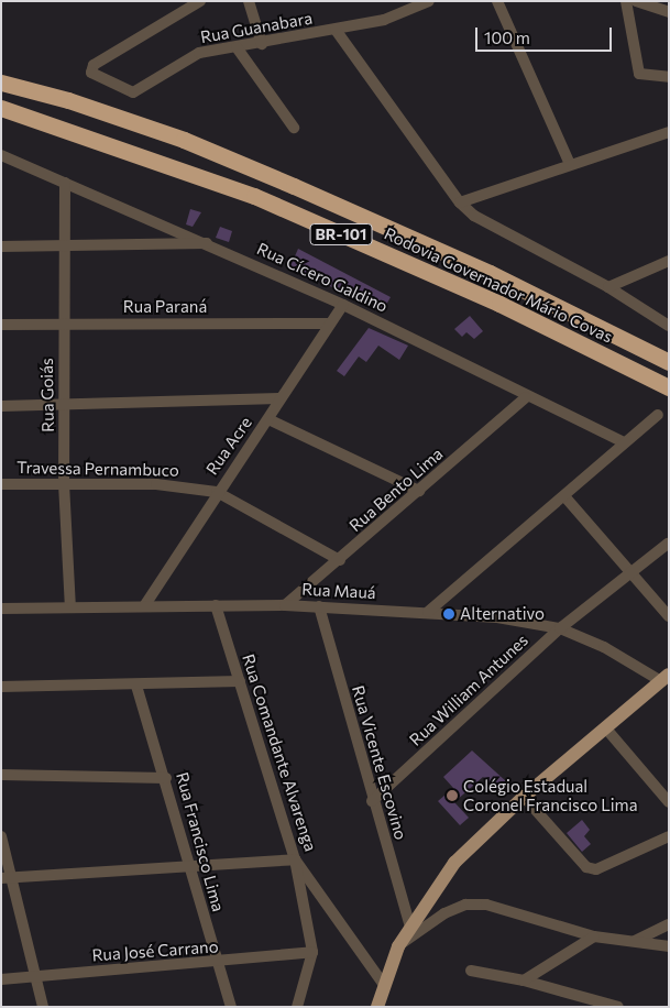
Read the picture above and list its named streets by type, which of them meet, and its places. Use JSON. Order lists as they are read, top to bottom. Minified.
{"streets":{"highway":["BR-101","Rodovia Governador Mário Covas"],"street":["Rua Guanabara","Rua Cícero Galdino","Rua Paraná","Rua Goiás","Rua Acre","Travessa Pernambuco","Rua Bento Lima","Rua Mauá","Rua William Antunes","Rua Comandante Alvarenga","Rua Vicente Escovino","Rua Francisco Lima","Rua José Carrano"]},"crossings":[["Rua Cícero Galdino","Rua Goiás"],["Rua Cícero Galdino","Rua Acre"],["Rua Cícero Galdino","Rua Bento Lima"],["Rua Paraná","Rua Goiás"],["Rua Paraná","Rua Acre"],["Rua Goiás","Travessa Pernambuco"],["Rua Goiás","Rua Mauá"],["Rua Acre","Travessa Pernambuco"],["Rua Acre","Rua Mauá"],["Travessa Pernambuco","Rua Bento Lima"],["Rua Bento Lima","Rua Mauá"],["Rua Mauá","Rua William Antunes"],["Rua Mauá","Rua Comandante Alvarenga"],["Rua Mauá","Rua Vicente Escovino"],["Rua William Antunes","Rua Vicente Escovino"],["Rua Francisco Lima","Rua José Carrano"]],"places":["Alternativo","Colégio Estadual Coronel Francisco Lima"],"scale_bar":"100 m"}
